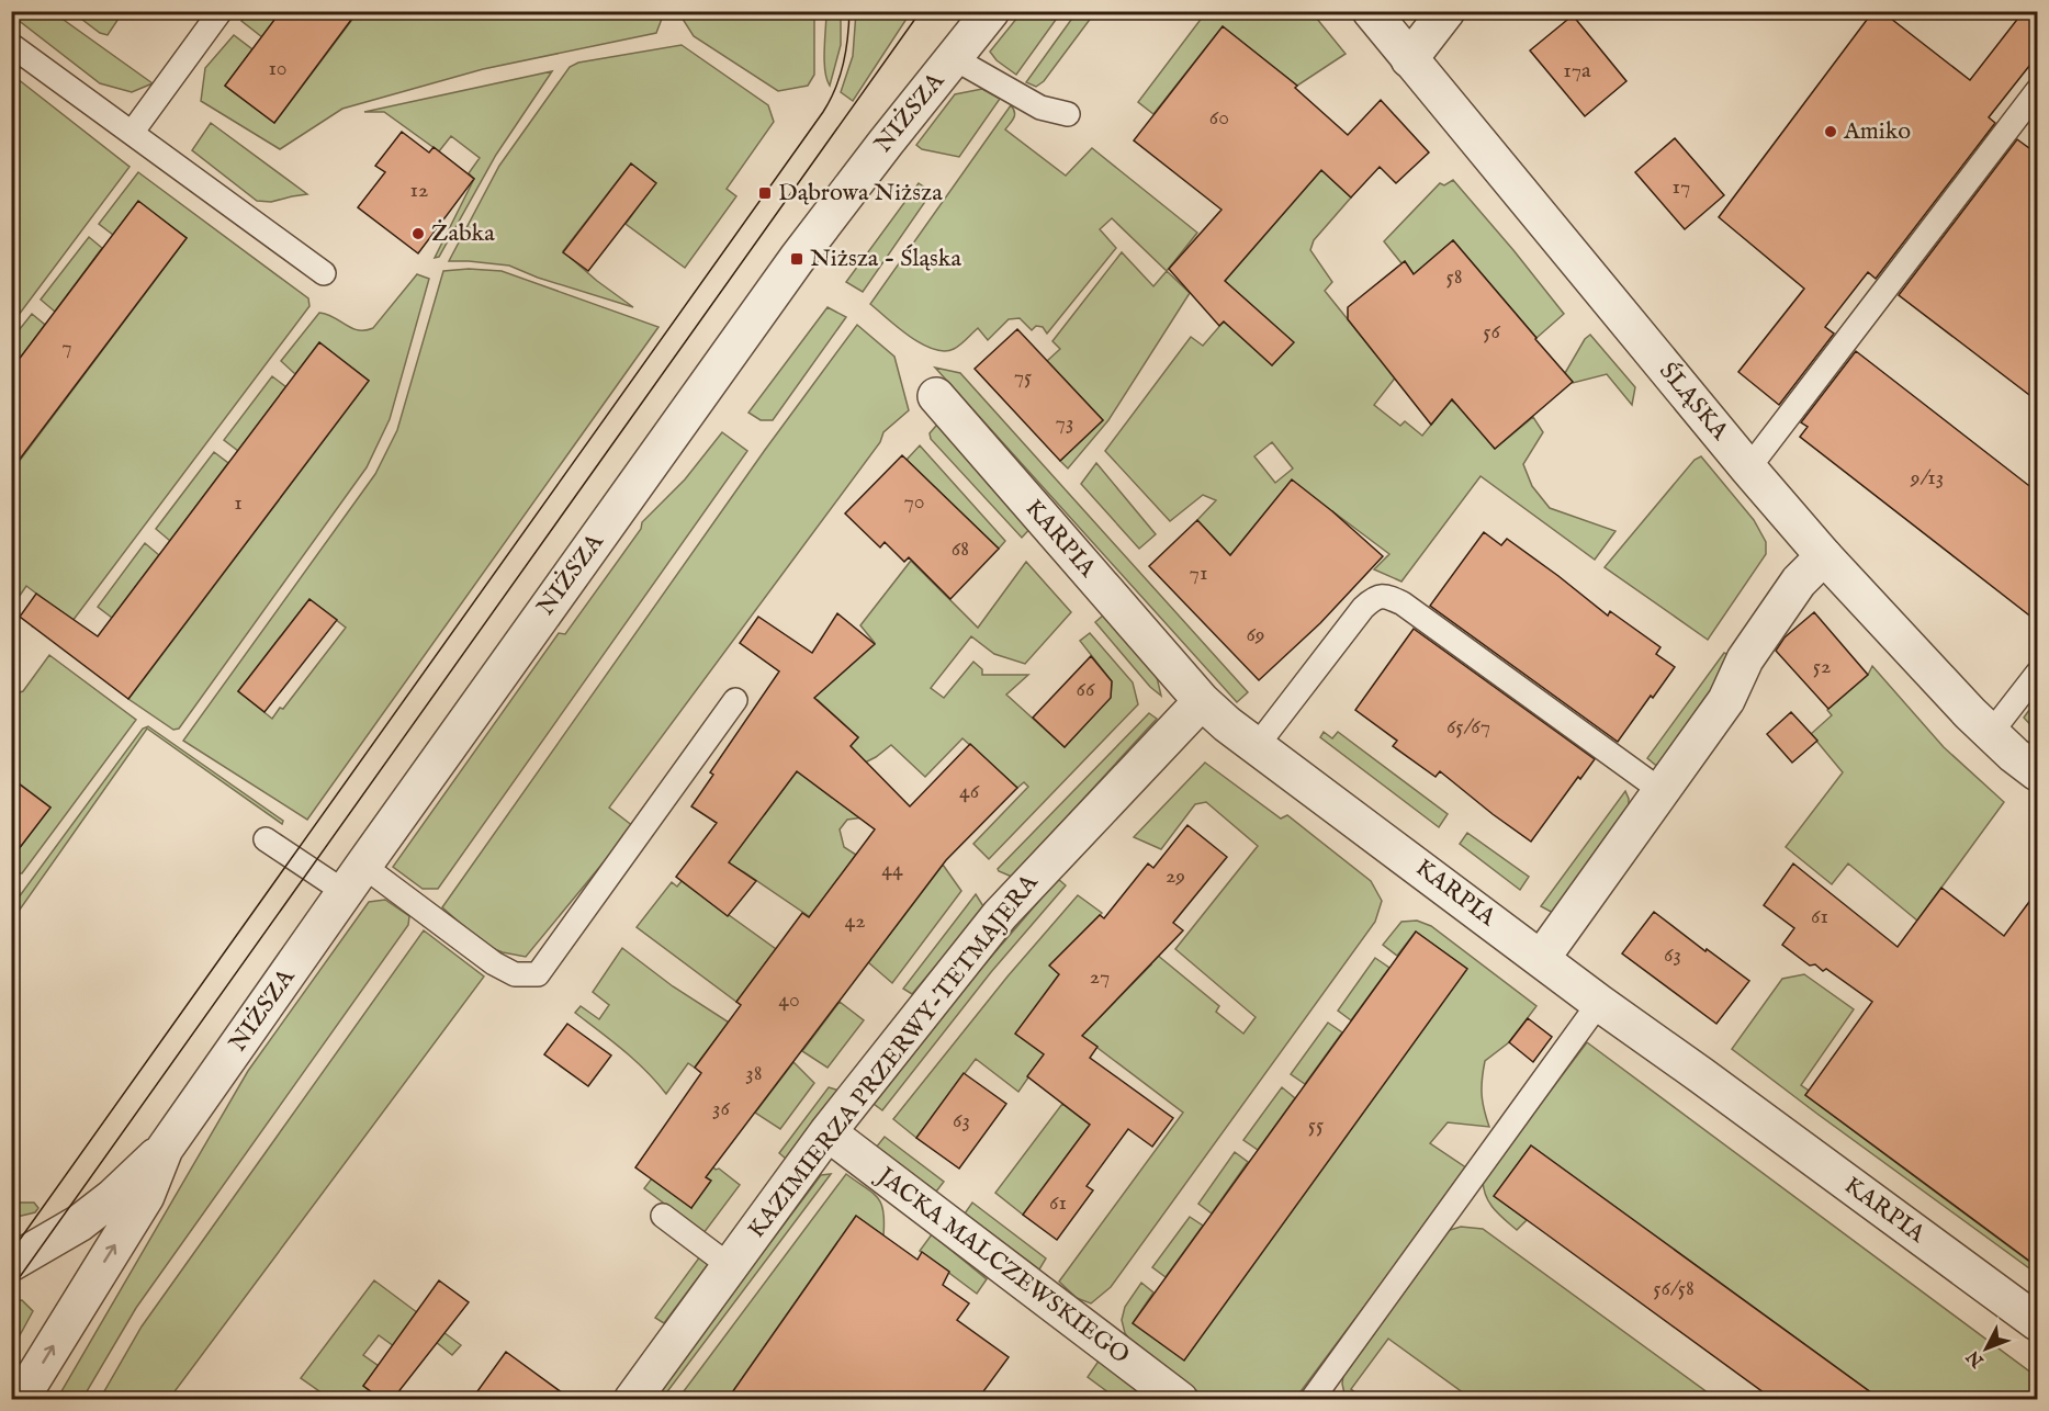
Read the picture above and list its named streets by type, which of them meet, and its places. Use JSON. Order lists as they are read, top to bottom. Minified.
{"streets":{"street":["NIŻSZA","ŚLĄSKA","KARPIA","KAZIMIERZA PRZERWY-TETMAJERA","JACKA MALCZEWSKIEGO"]},"crossings":[["KARPIA","KAZIMIERZA PRZERWY-TETMAJERA"],["KAZIMIERZA PRZERWY-TETMAJERA","JACKA MALCZEWSKIEGO"]],"places":{"other":["Amiko","Żabka"],"transit":["Dąbrowa Niższa","Niższa - Śląska"]},"house_numbers":["10","17a","60","17","12","58","56","7","75","73","9/13","70","1","68","71","69","52","66","65/67","46","44","29","61","42","63","27","40","38","36","63","55","61","56/58"],"north":"bottom left"}
